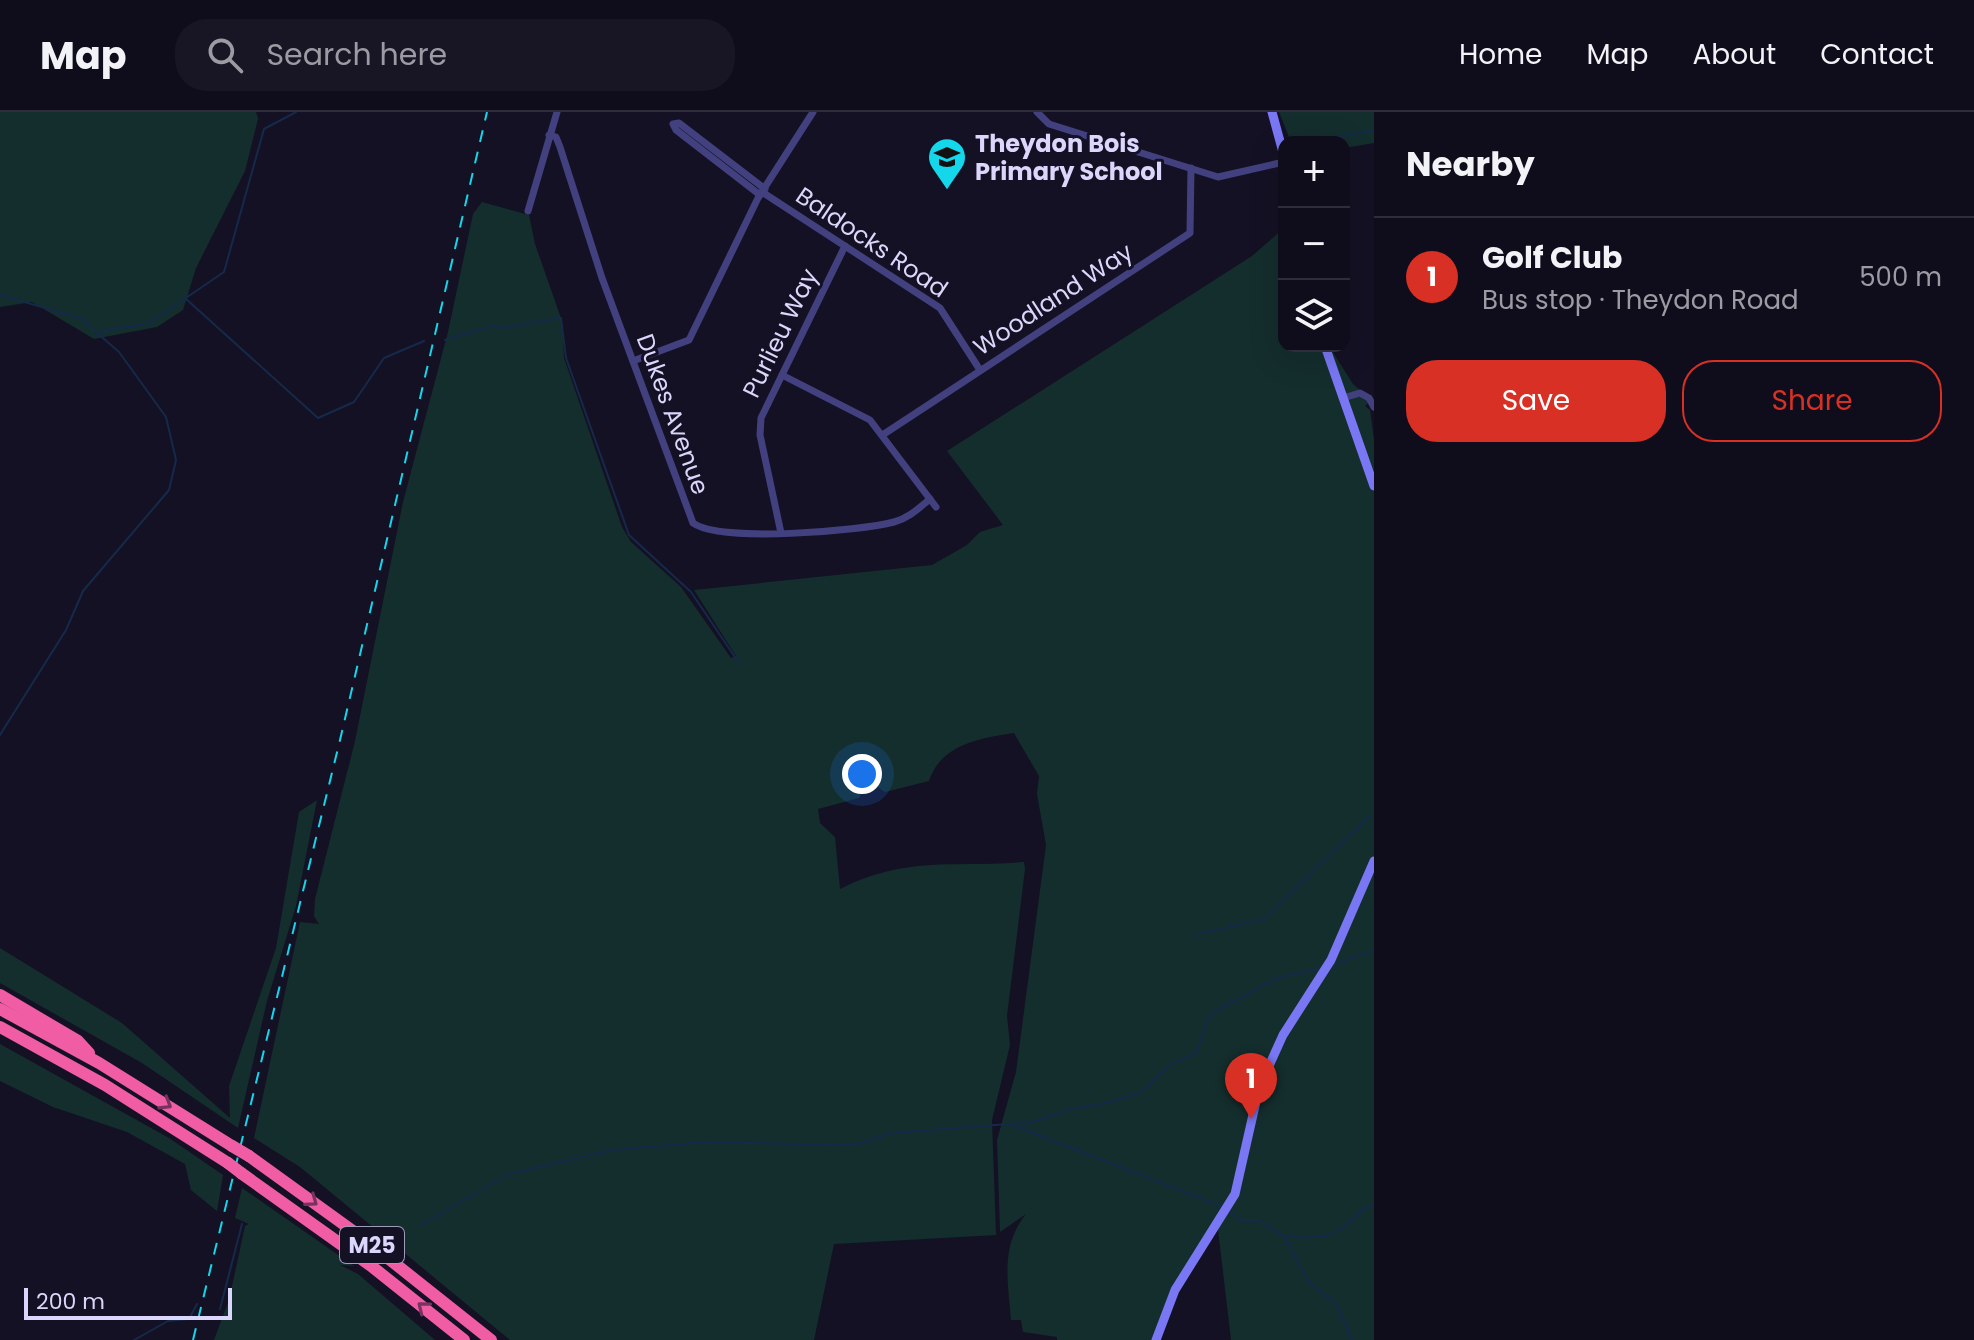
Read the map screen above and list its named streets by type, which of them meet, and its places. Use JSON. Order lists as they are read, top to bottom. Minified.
{"streets":{"highway":["M25"],"street":["Baldocks Road","Woodland Way","Purlieu Way","Dukes Avenue"]},"crossings":[["Baldocks Road","Woodland Way"],["Baldocks Road","Purlieu Way"],["Purlieu Way","Dukes Avenue"]],"places":{"school or university":["Theydon Bois Primary School"]},"scale_bar":"200 m","page":{"header":"Map","search":"Search here","nav":["Home","Map","About","Contact"],"heading":"Nearby","map_buttons":["+","−"],"list":[{"mark":"1","name":"Golf Club","note":"Bus stop · Theydon Road","value":"500 m"}],"buttons":["Save","Share"],"pins":"1","scale":"200 m"}}
